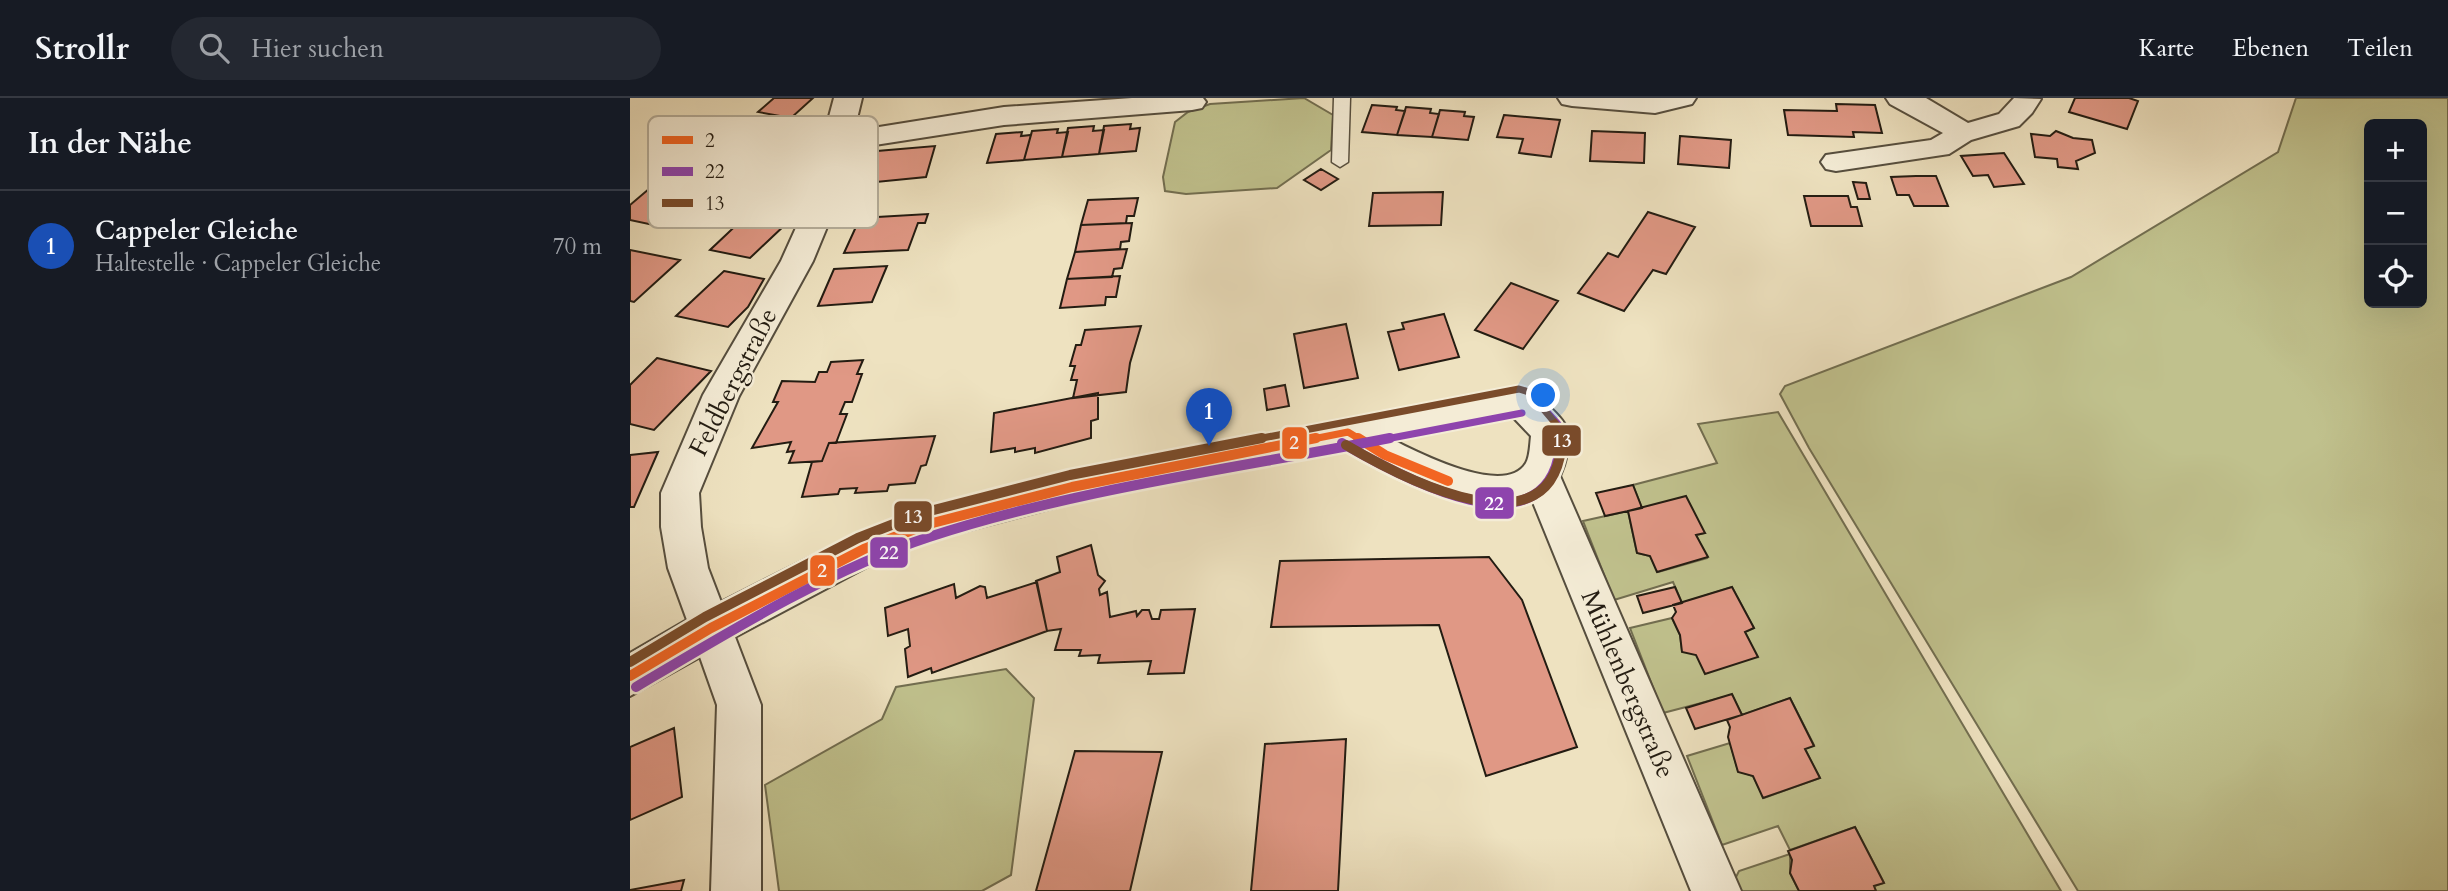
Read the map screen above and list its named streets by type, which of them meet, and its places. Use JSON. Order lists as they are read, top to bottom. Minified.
{"streets":{"street":["Feldbergstraße","Mühlenbergstraße"]},"lines":["transit line 13","transit line 22","transit line 2"],"legend":["2","22","13"],"page":{"header":"Strollr","search":"Hier suchen","nav":["Karte","Ebenen","Teilen"],"heading":"In der Nähe","map_buttons":["+","−"],"list":[{"mark":"1","name":"Cappeler Gleiche","note":"Haltestelle · Cappeler Gleiche","value":"70 m"}],"pins":"1"}}
